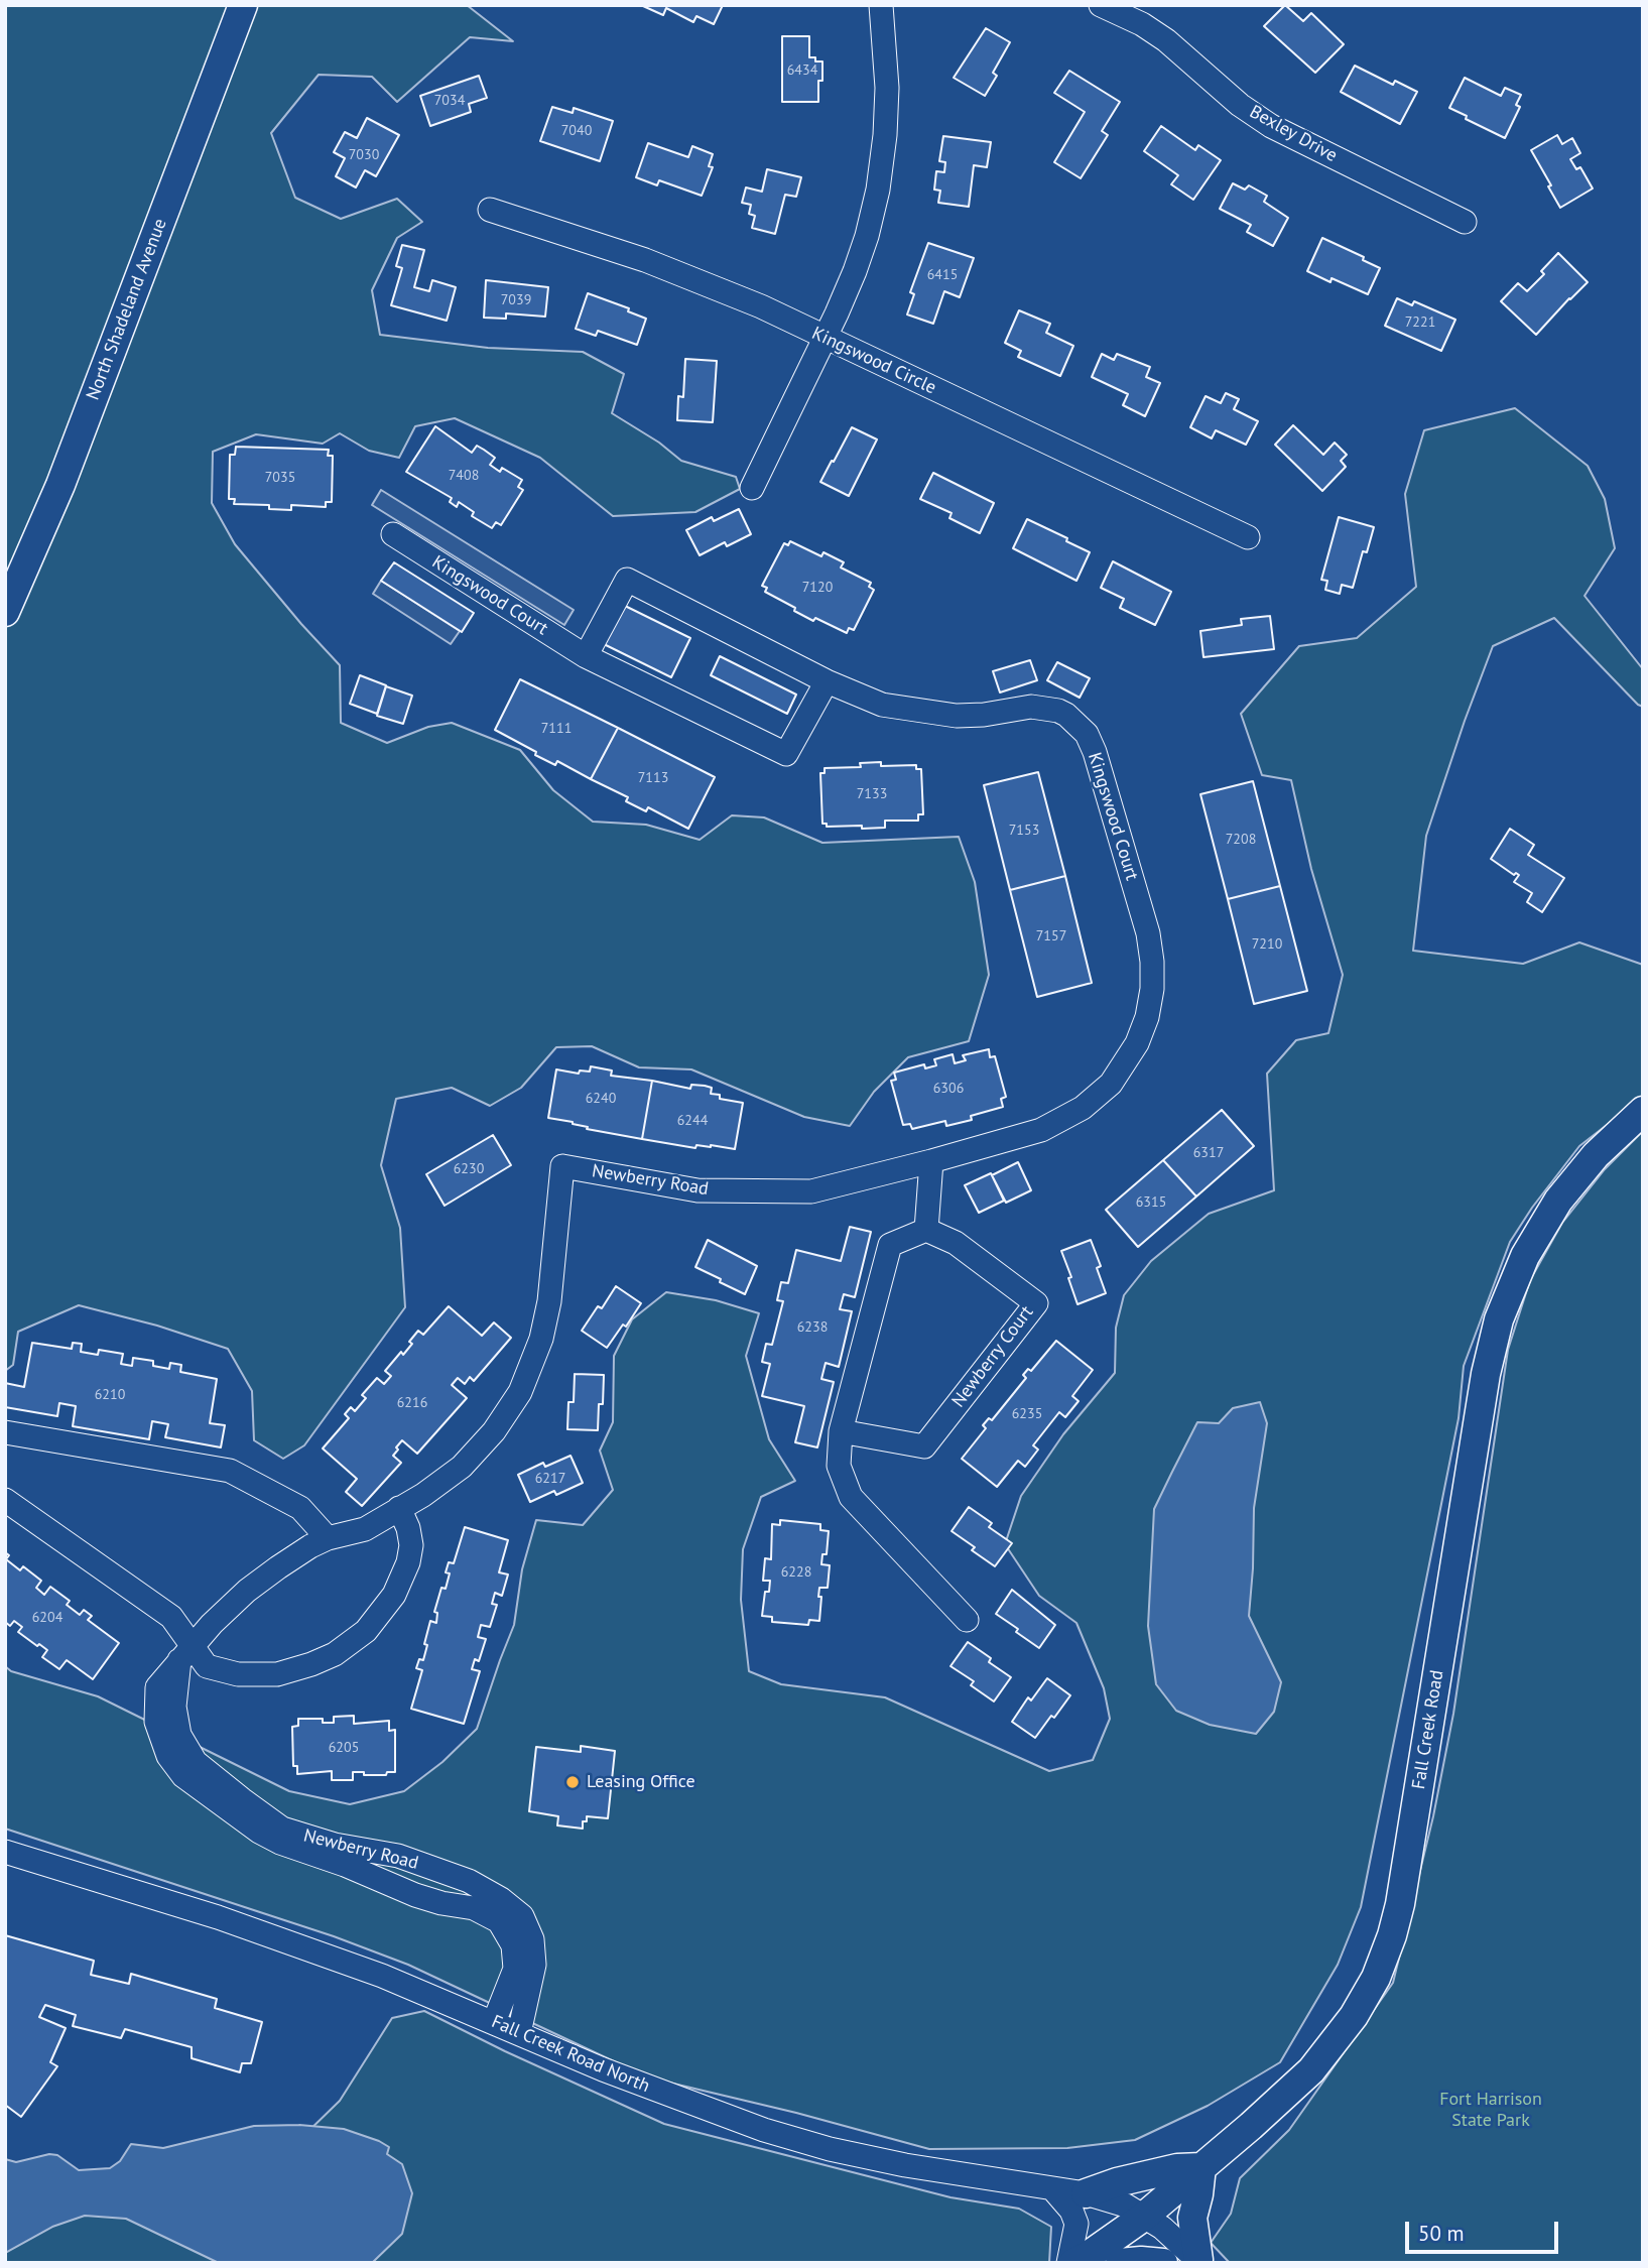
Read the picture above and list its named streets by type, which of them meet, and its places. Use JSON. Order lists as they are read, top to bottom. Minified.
{"streets":{"main road":["North Shadeland Avenue","Fall Creek Road"],"street":["Bexley Drive","Kingswood Circle","Kingswood Court","Newberry Road","Newberry Court","Fall Creek Road North"]},"crossings":[["Kingswood Court","Newberry Road"],["Newberry Road","Fall Creek Road North"],["Fall Creek Road","Fall Creek Road North"]],"parks":["Fort Harrison State Park"],"places":["Leasing Office"],"house_numbers":["6434","7034","7040","7030","6415","7039","7221","7408","7035","7120","7111","7113","7133","7153","7208","7157","7210","6306","6240","6244","6317","6230","6315","6238","6210","6216","6235","6217","6228","6204","6205"],"scale_bar":"50 m"}
